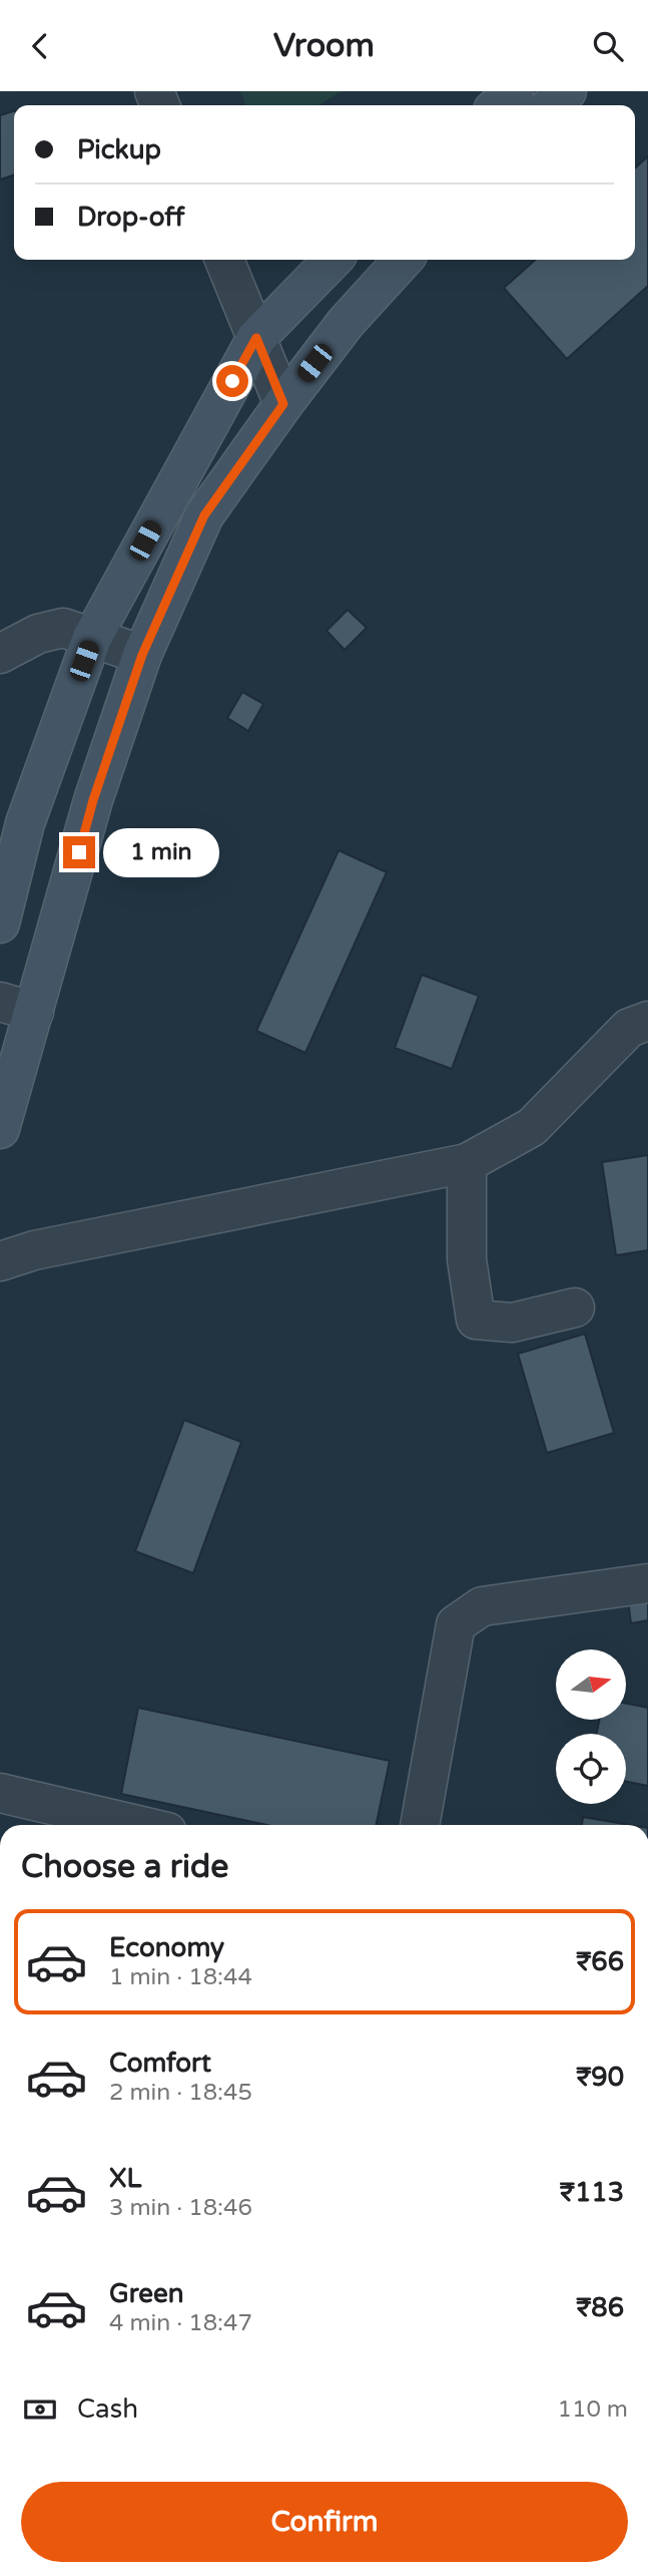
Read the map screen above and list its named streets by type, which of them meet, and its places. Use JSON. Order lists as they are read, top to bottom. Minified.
{"north":"right","page":{"header":"Vroom","banner":["Pickup","Drop-off"],"bubble":"1 min","heading":"Choose a ride","list":[{"name":"Economy","note":"1 min · 18:44","value":"₹66"},{"name":"Comfort","note":"2 min · 18:45","value":"₹90"},{"name":"XL","note":"3 min · 18:46","value":"₹113"},{"name":"Green","note":"4 min · 18:47","value":"₹86"}],"pay":["Cash","110 m"],"buttons":"Confirm"}}
